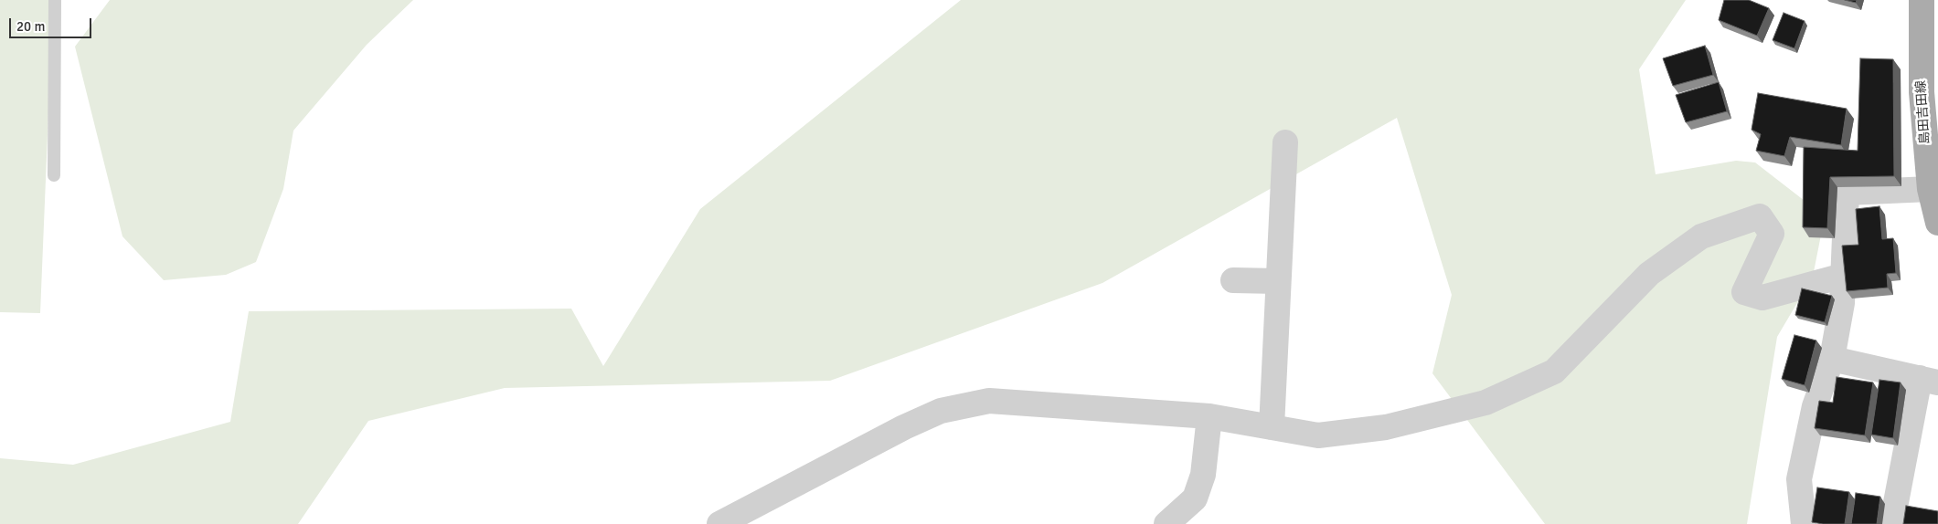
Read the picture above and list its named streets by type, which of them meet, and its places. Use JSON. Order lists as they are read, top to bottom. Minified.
{"streets":{"main road":["島田吉田線"]},"scale_bar":"20 m"}
